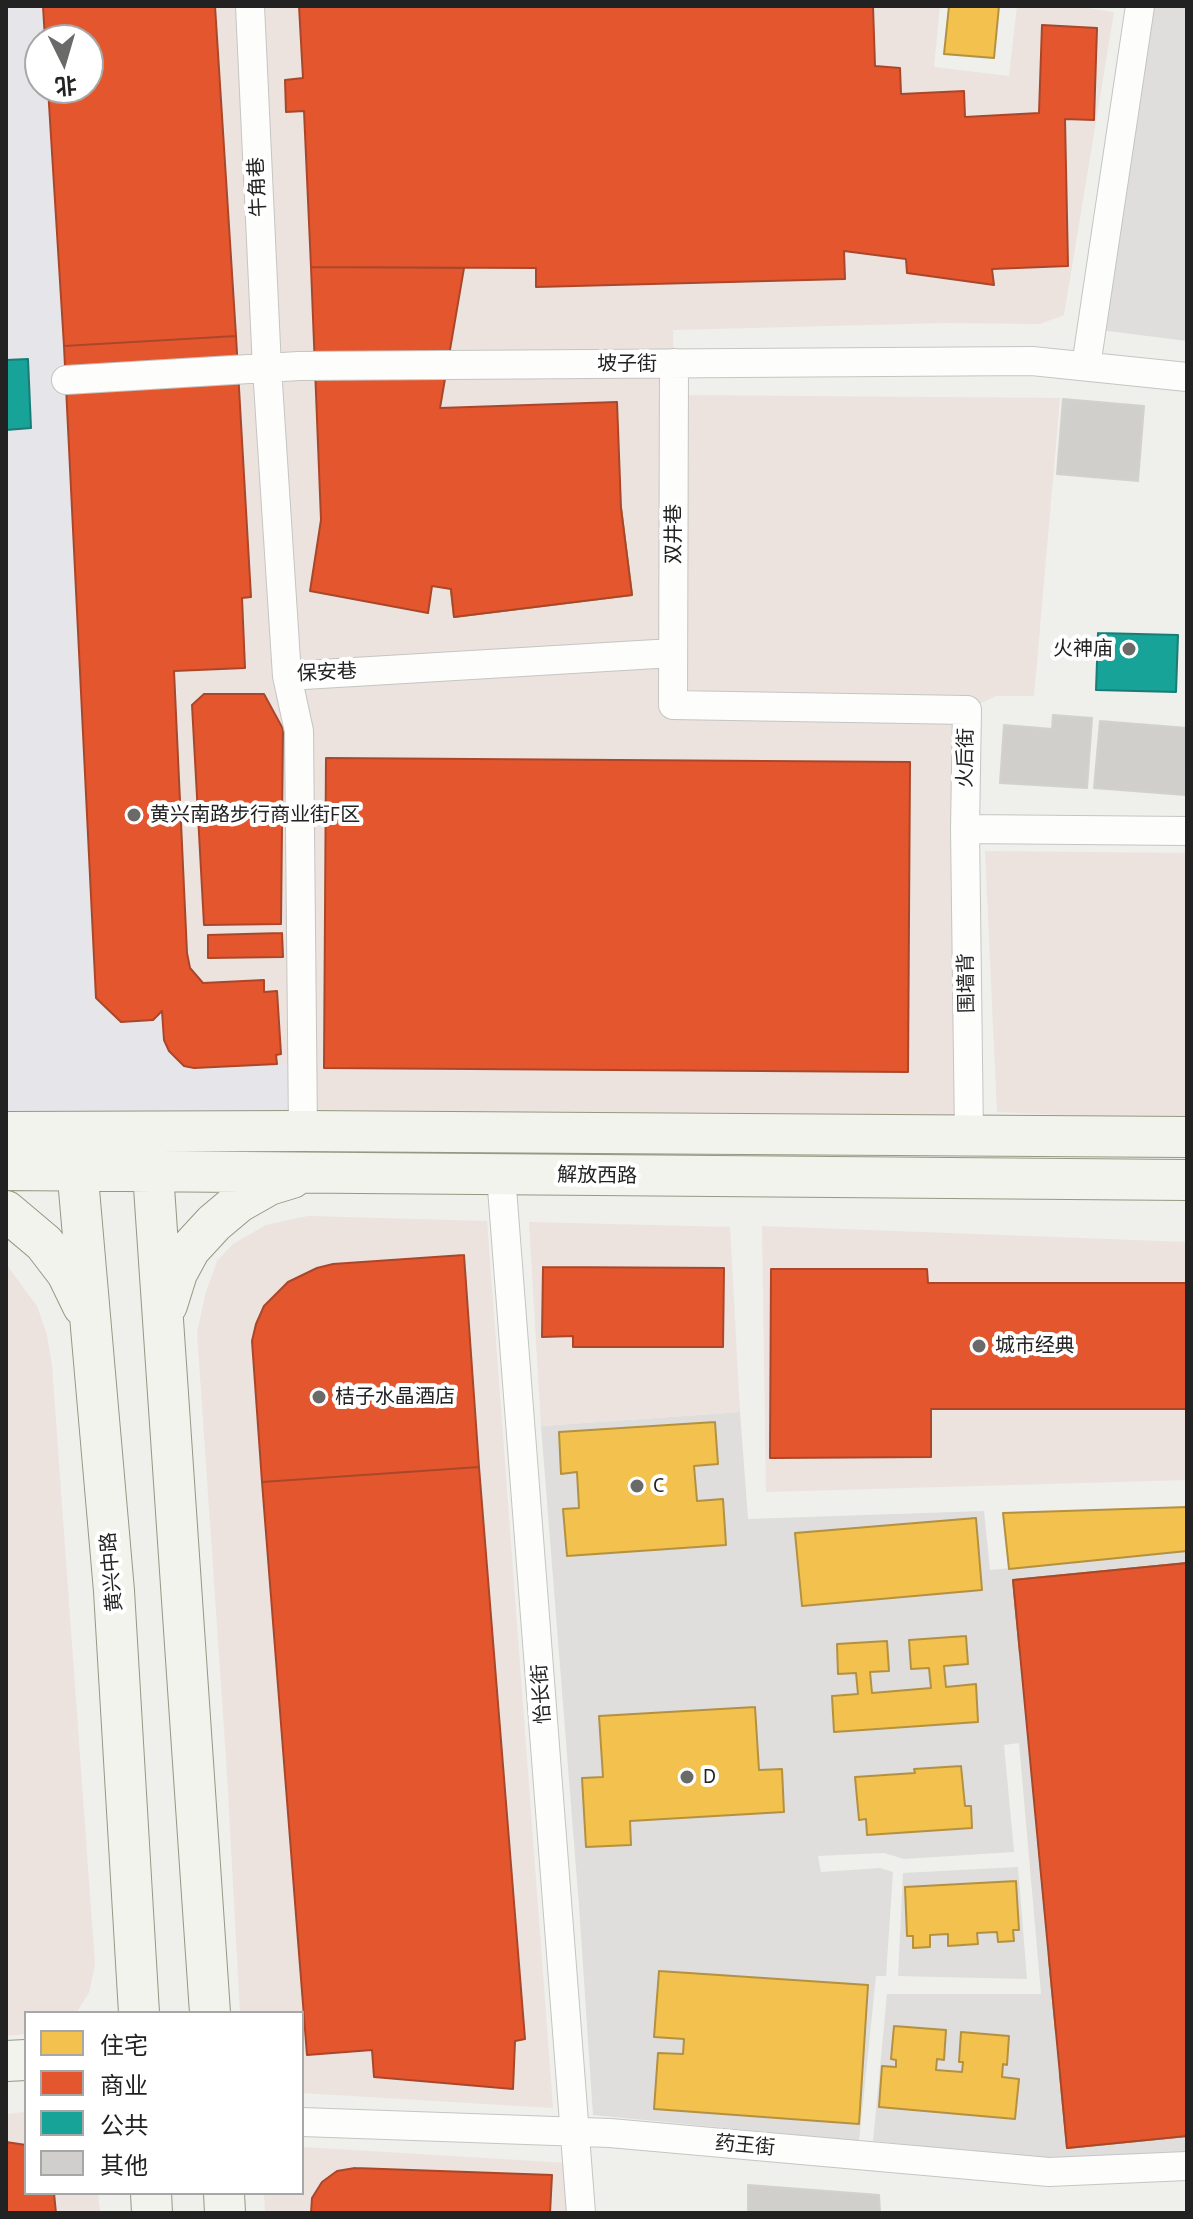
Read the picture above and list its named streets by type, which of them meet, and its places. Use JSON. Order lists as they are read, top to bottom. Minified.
{"streets":{"main road":["解放西路","黄兴中路"],"street":["牛角巷","坡子街","双井巷","保安巷","火后街","围墙背","怡长街","药王街"]},"crossings":[["牛角巷","坡子街"],["牛角巷","保安巷"],["坡子街","双井巷"],["坡子街","保安巷"],["双井巷","保安巷"],["双井巷","火后街"],["火后街","围墙背"],["围墙背","解放西路"],["解放西路","黄兴中路"],["解放西路","怡长街"],["怡长街","药王街"]],"places":["火神庙","黄兴南路步行商业街F区","城市经典","桔子水晶酒店","C","D"],"legend":["住宅","商业","公共","其他"],"north":"bottom"}
